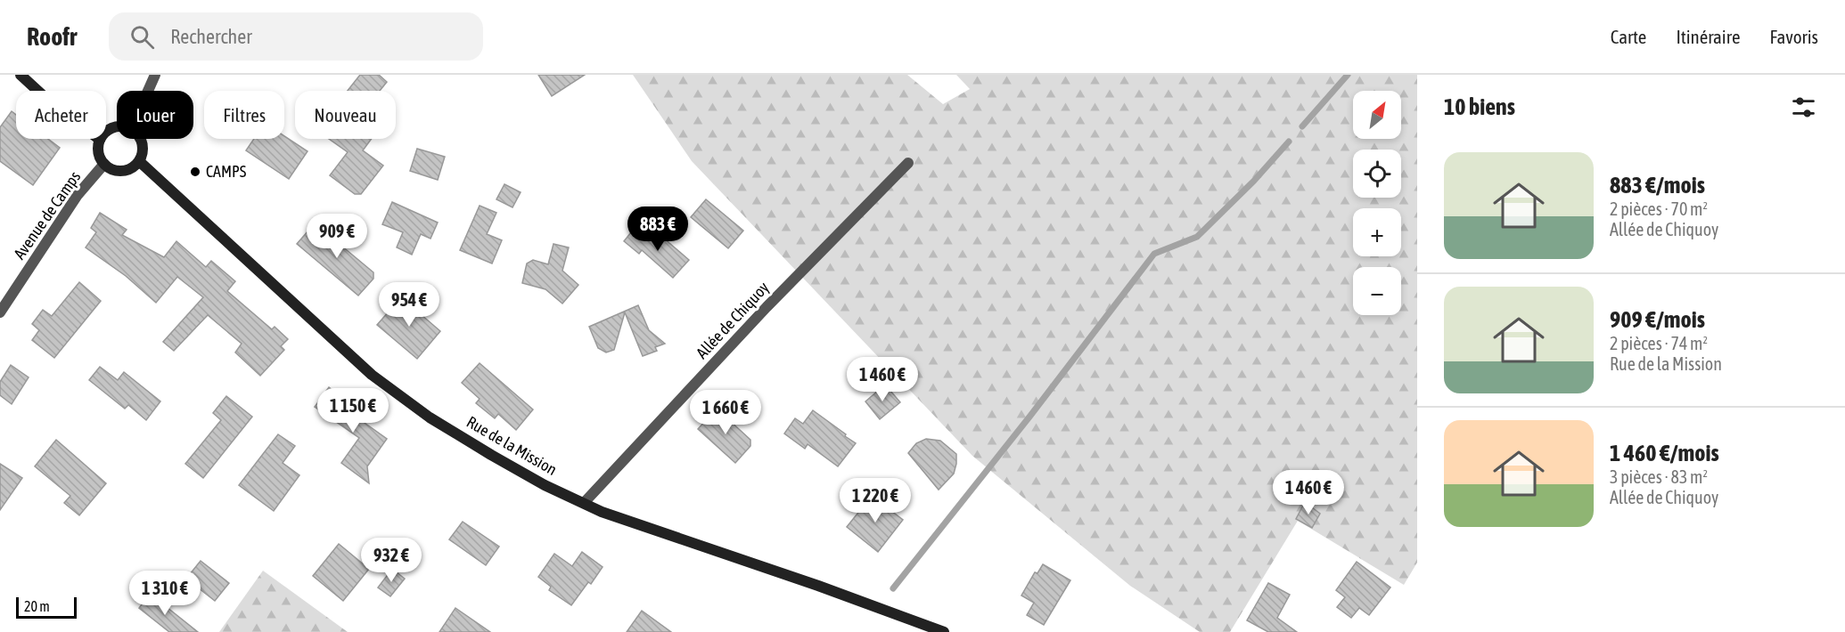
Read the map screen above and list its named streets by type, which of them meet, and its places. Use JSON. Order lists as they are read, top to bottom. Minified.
{"streets":{"main road":["Rue de la Mission"],"street":["Avenue de Camps","Allée de Chiquoy"]},"crossings":[["Allée de Chiquoy","Rue de la Mission"]],"places":["CAMPS"],"scale_bar":"20 m","north":"top right","page":{"header":"Roofr","search":"Rechercher","nav":["Carte","Itinéraire","Favoris"],"heading":"10 biens","map_buttons":["+","−"],"chip":["Acheter","Louer","Filtres","Nouveau"],"list":[{"name":"883 €/mois","note":"2 pièces · 70 m² · Allée de Chiquoy"},{"name":"909 €/mois","note":"2 pièces · 74 m² · Rue de la Mission"},{"name":"1 460 €/mois","note":"3 pièces · 83 m² · Allée de Chiquoy"}],"price":["883 €","909 €","954 €","1 460 €","1 150 €","1 660 €","1 460 €","1 220 €","932 €","1 310 €"],"scale":"20 m"}}
